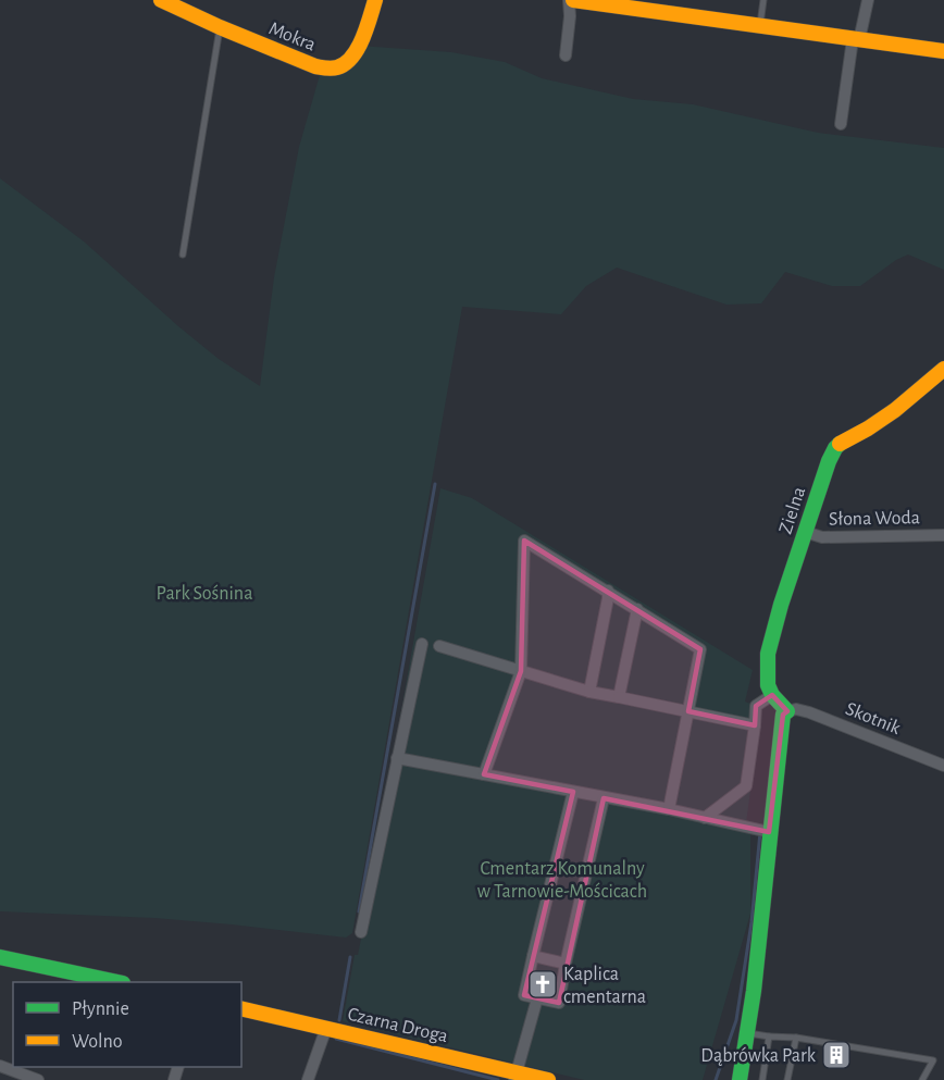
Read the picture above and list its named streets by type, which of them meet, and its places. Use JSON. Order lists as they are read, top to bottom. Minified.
{"streets":{"street":["Mokra","Zielna","Słona Woda","Skotnik","Czarna Droga"]},"crossings":[["Zielna","Słona Woda"]],"parks":["Park Sośnina","Cmentarz Komunalny w Tarnowie-Mościcach"],"places":{"church":["Kaplica cmentarna"],"building":["Dąbrówka Park"]},"legend":["Płynnie","Wolno"]}
